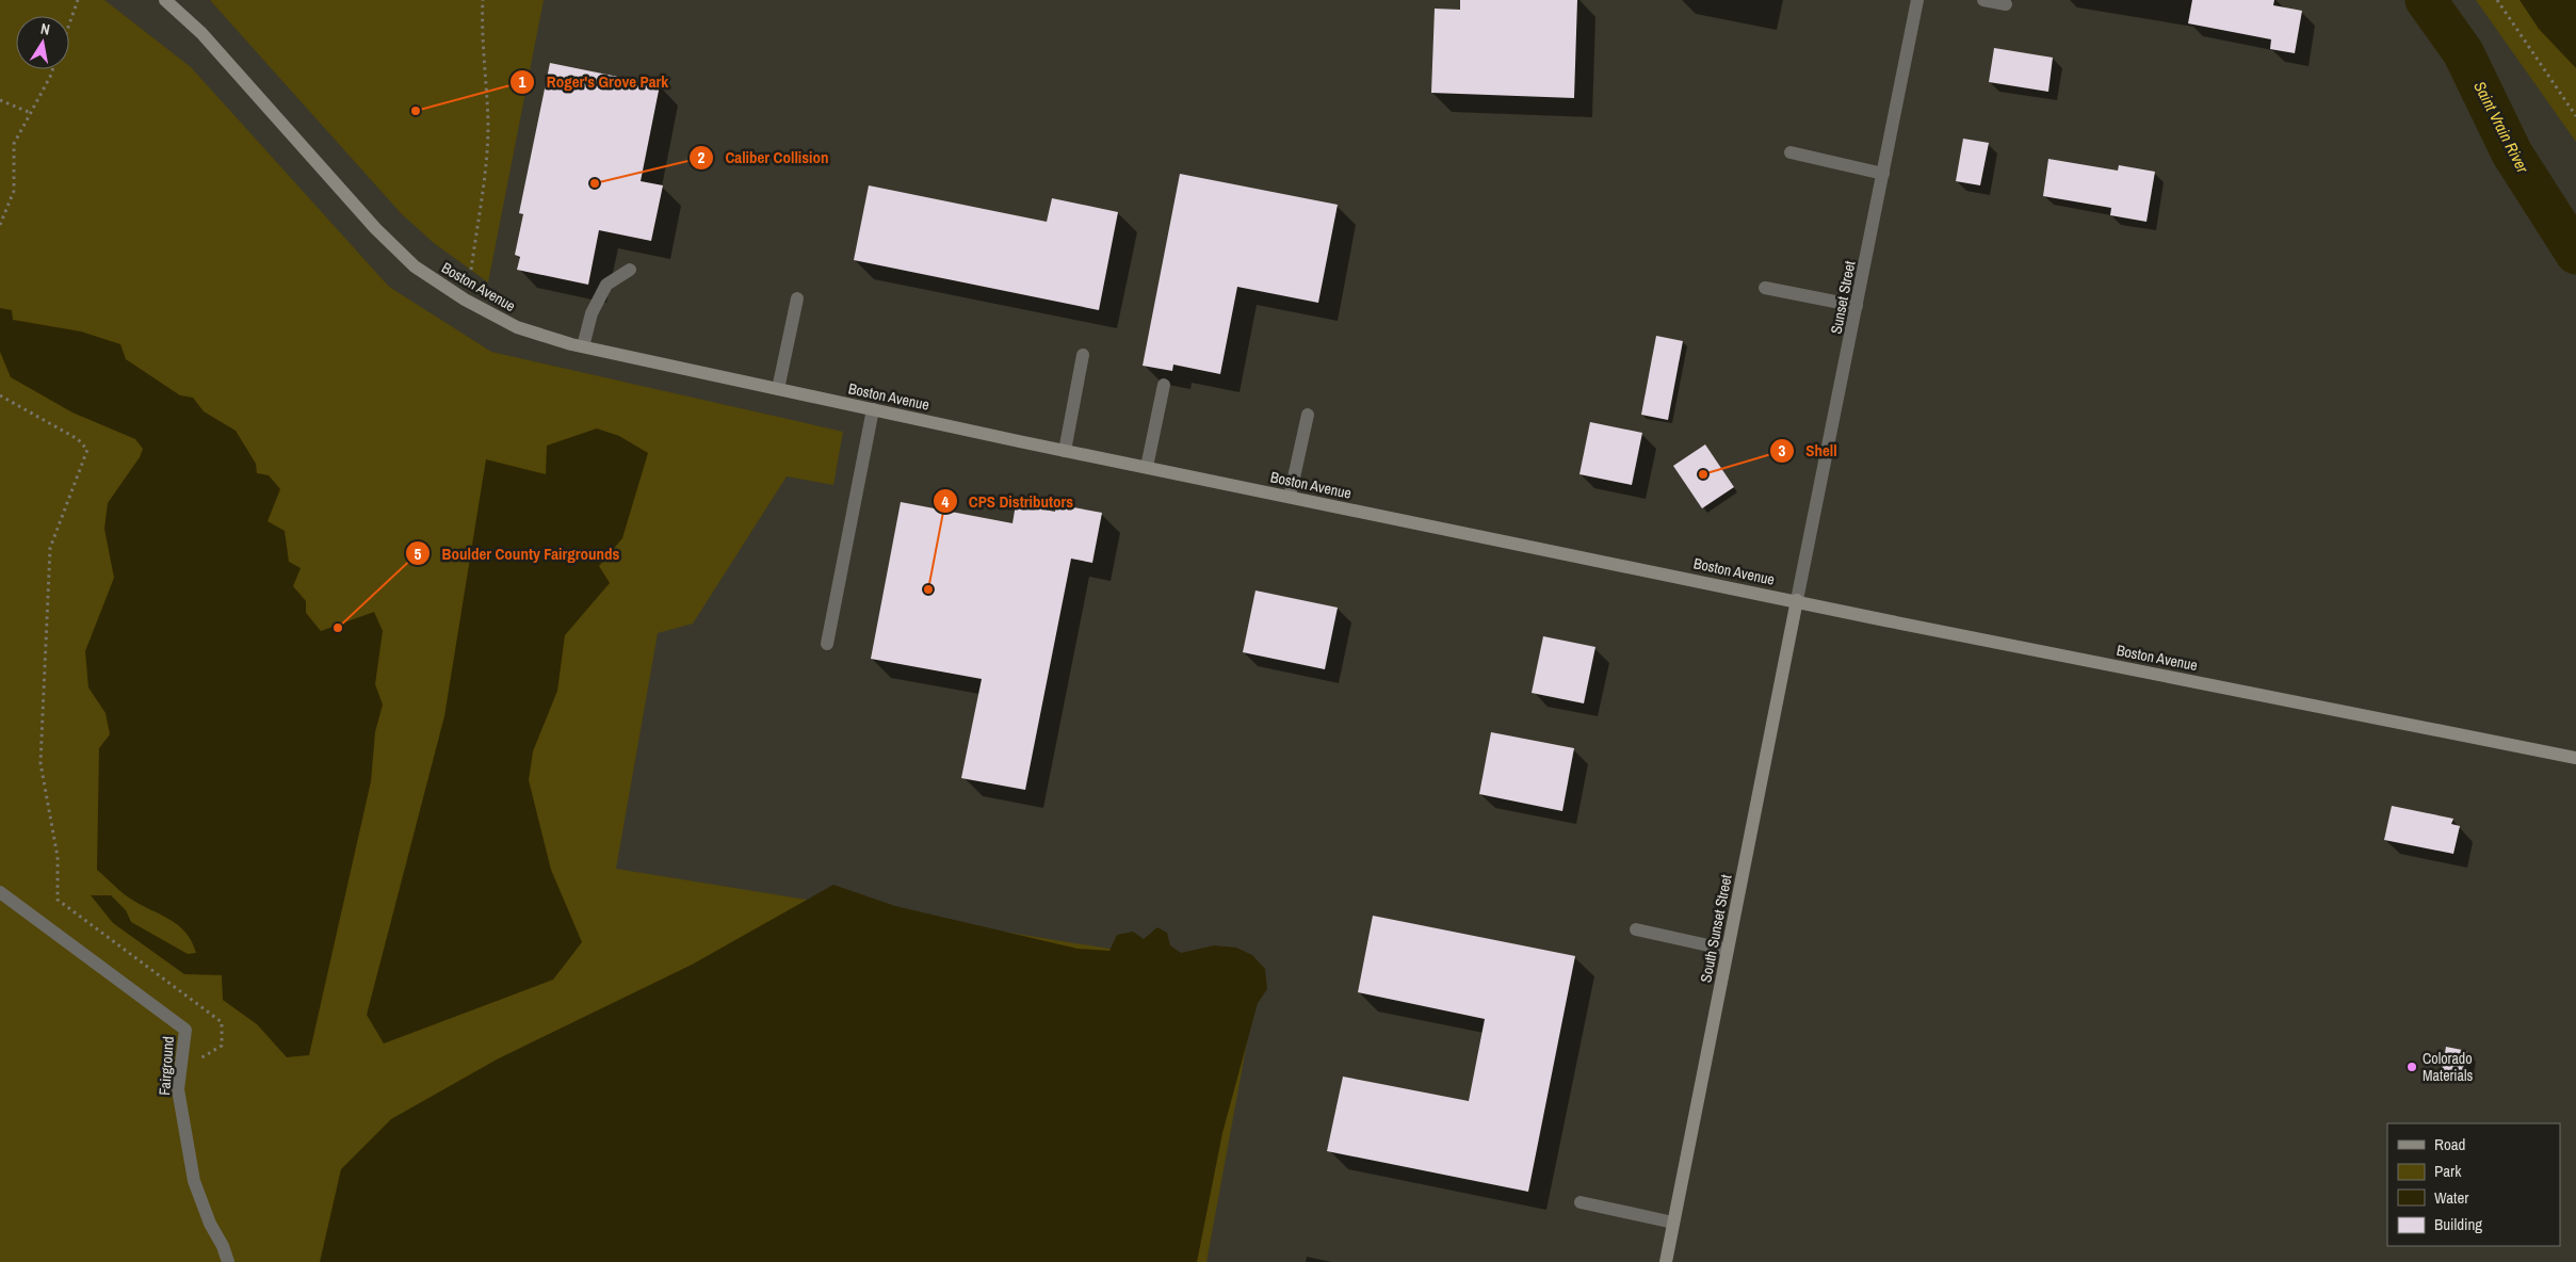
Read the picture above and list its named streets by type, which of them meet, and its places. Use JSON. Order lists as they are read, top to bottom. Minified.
{"streets":{"street":["Boston Avenue","Sunset Street","South Sunset Street","Fairground"]},"crossings":[["Boston Avenue","Sunset Street"],["Boston Avenue","South Sunset Street"],["Sunset Street","South Sunset Street"]],"water":["Saint Vrain River"],"places":["Roger's Grove Park","Caliber Collision","Shell","CPS Distributors","Boulder County Fairgrounds","Colorado Materials"],"legend":["Road","Park","Water","Building"],"north":"top"}
